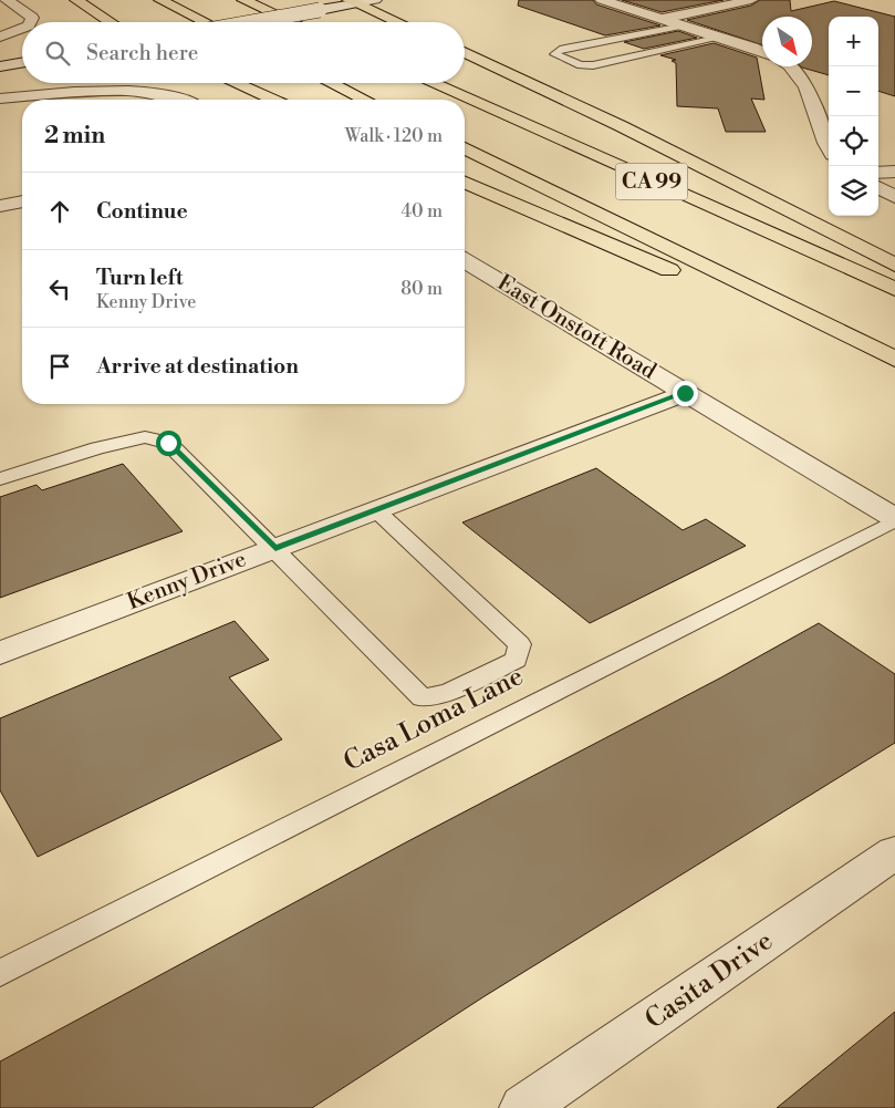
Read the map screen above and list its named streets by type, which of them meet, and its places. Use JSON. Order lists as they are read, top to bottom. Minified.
{"streets":{"highway":["CA 99"],"street":["East Onstott Road","Kenny Drive","Casita Drive"],"lane":["Casa Loma Lane"]},"crossings":[["East Onstott Road","Kenny Drive"],["East Onstott Road","Casa Loma Lane"]],"north":"bottom right","page":{"map_buttons":["+","−"],"search":"Search here","heading":["2 min","Walk · 120 m"],"list":[["Continue","40 m"],["Turn left","Kenny Drive","80 m"],"Arrive at destination"]}}
